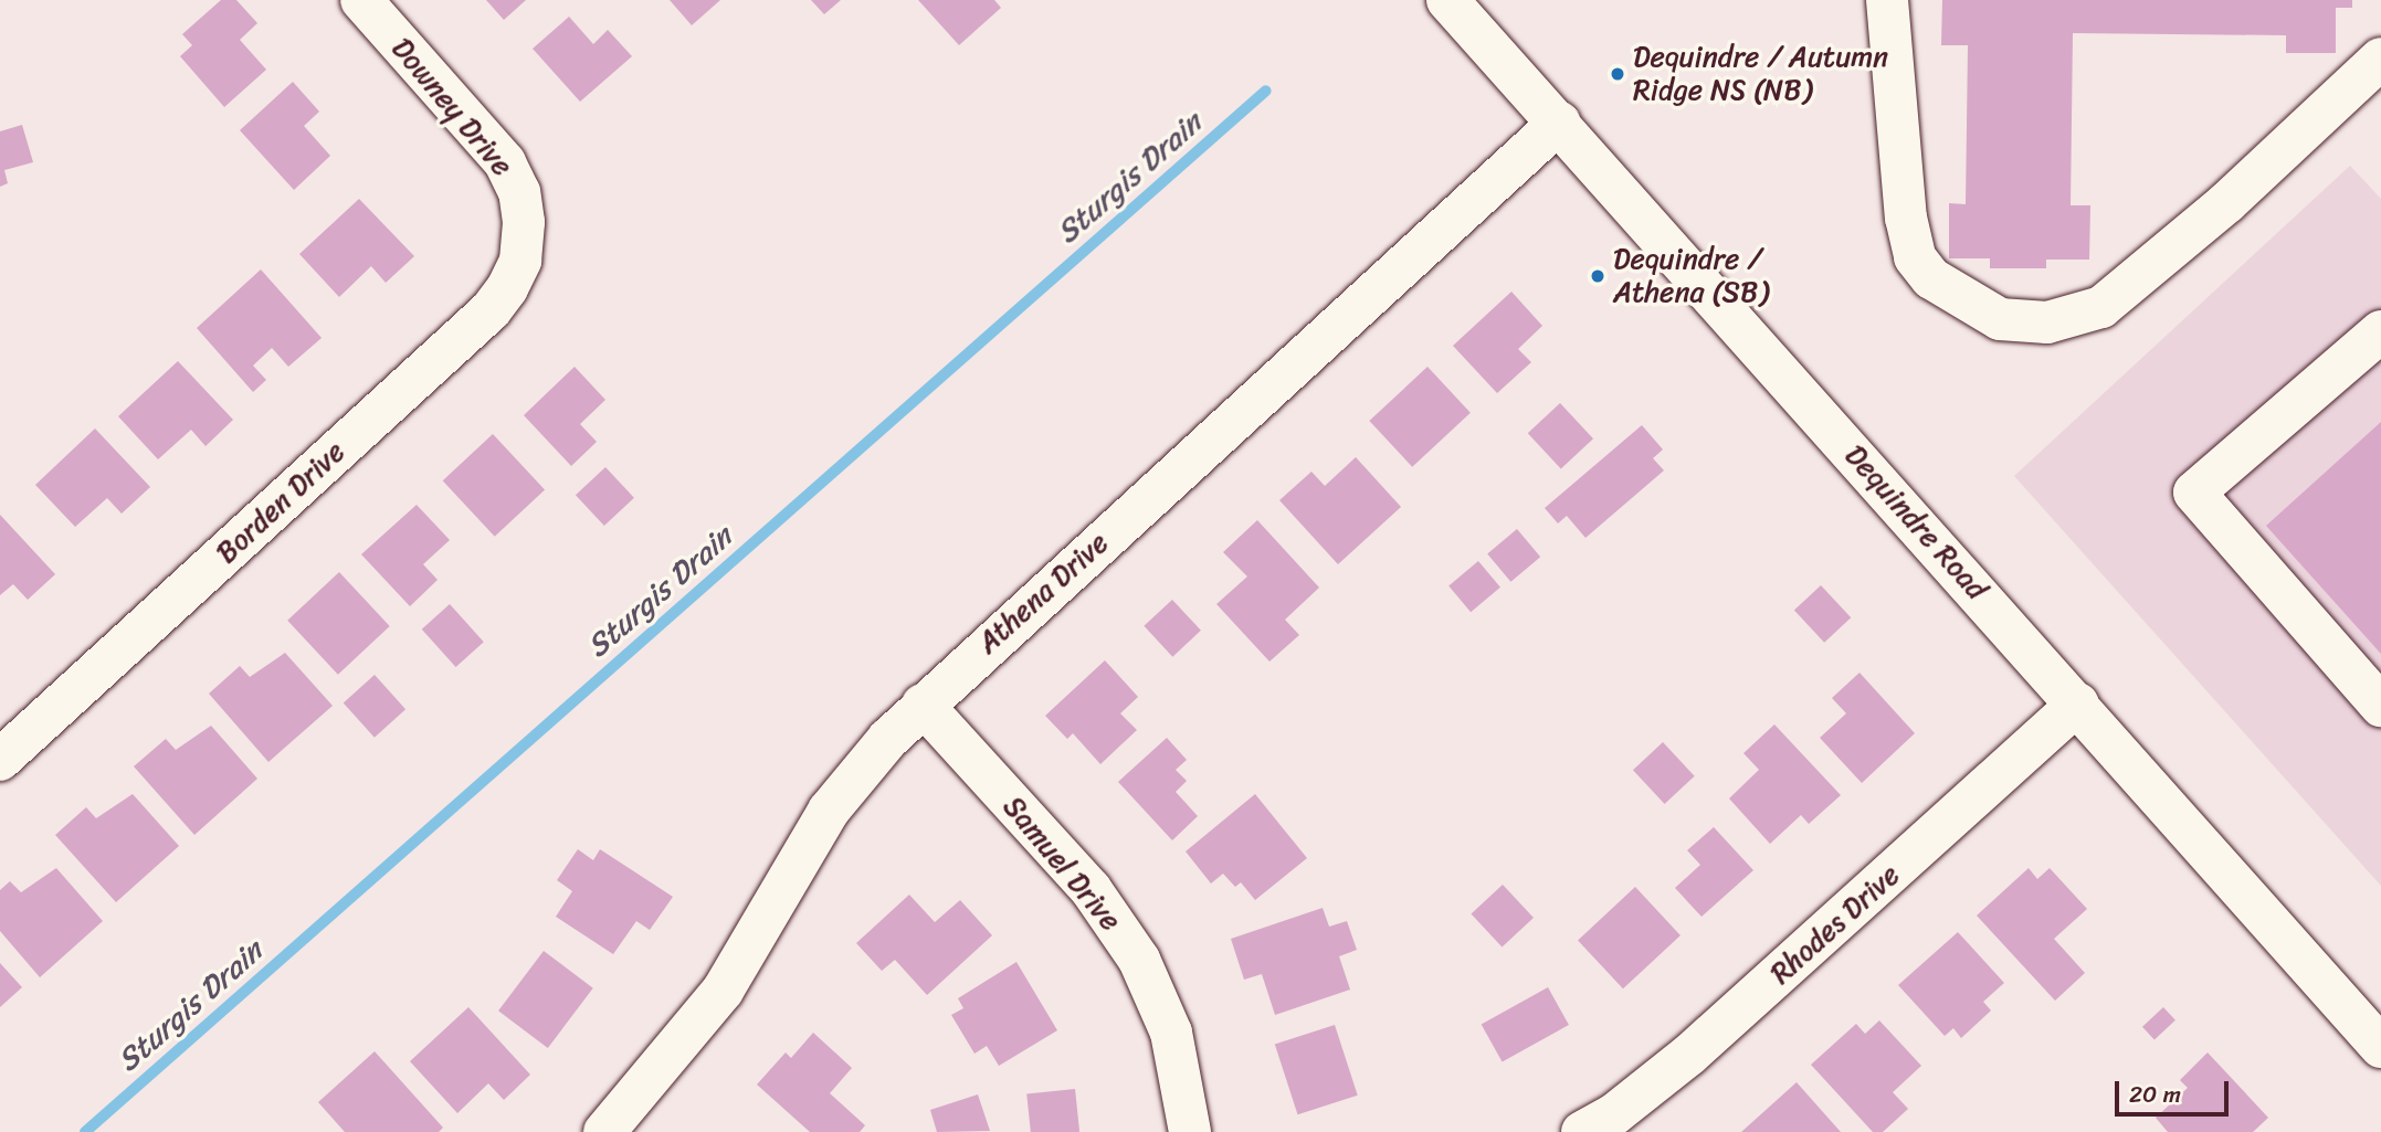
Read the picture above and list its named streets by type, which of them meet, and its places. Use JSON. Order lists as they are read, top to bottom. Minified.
{"streets":{"street":["Downey Drive","Borden Drive","Dequindre Road","Athena Drive","Samuel Drive","Rhodes Drive"]},"crossings":[["Downey Drive","Borden Drive"],["Dequindre Road","Athena Drive"],["Dequindre Road","Rhodes Drive"],["Athena Drive","Samuel Drive"]],"water":["Sturgis Drain"],"places":["Dequindre / Autumn Ridge NS (NB)","Dequindre / Athena (SB)"],"scale_bar":"20 m"}
